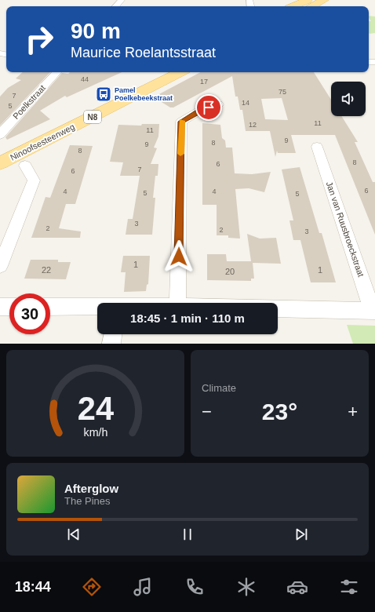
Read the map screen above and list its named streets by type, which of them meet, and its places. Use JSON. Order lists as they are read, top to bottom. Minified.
{"streets":{"main road":["N8","Ninoofsesteenweg"],"street":["Poelkstraat","Jan van Ruusbroeckstraat"]},"places":{"bus stop":["Pamel Poelkebeekstraat"]},"house_numbers":["44","17","75","7","14","5","11","12","11","9","8","9","8","8","6","7","6","6","4","4","5","5","3","2","2","3","1","22","1","20"],"page":{"turn":["90 m","Maurice Roelantsstraat"],"limit":"30","trip":"18:45 · 1 min · 110 m","tile":"Climate","heat":["−","23°","+"],"song":["Afterglow","The Pines"],"tabs":"18:44","gauge":["24","km/h"]}}
